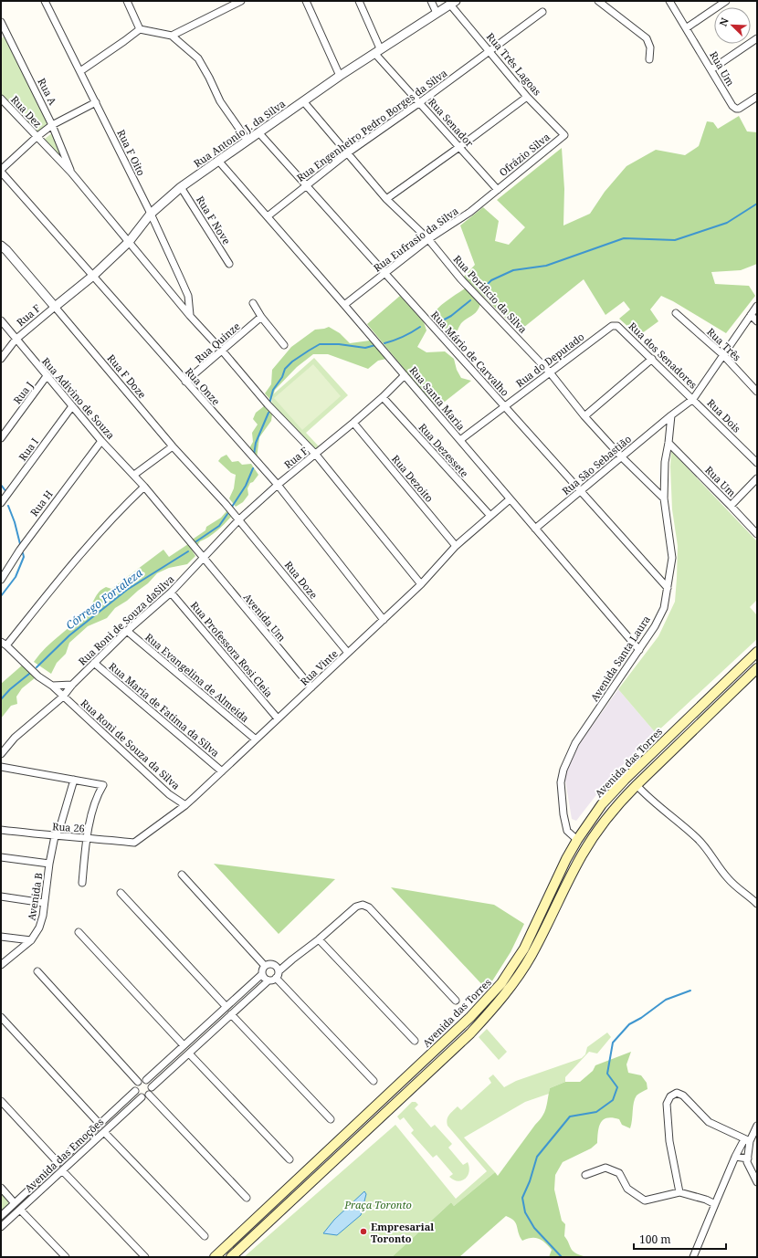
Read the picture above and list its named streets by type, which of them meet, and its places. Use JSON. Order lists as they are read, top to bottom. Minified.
{"streets":{"main road":["Avenida das Torres"],"street":["Rua Três Lagoas","Rua Um","Rua A","Rua Dez","Rua Senador","Rua Engenheiro Pedro Borges da Silva","Rua Antonio J. da Silva","Rua F Oito","Ofrázio Silva","Rua F Nove","Rua Eufrasio da Silva","Rua Porificio da Silva","Rua F","Rua Quinze","Rua Três","Rua Mário de Carvalho","Rua dos Senadores","Rua do Deputado","Rua F Doze","Rua Onze","Rua J","Rua Adivino de Souza","Rua Santa Maria","Rua Dois","Rua I","Rua Dezessete","Rua São Sebastião","Rua Dezoito","Rua H","Rua Doze","Avenida Um","Rua Roni de Souza daSilva","Rua Professora Rosi Cleia","Avenida Santa Laura","Rua Vinte","Rua Evangelina de Almeida","Rua Maria de Fatima da Silva","Rua Roni de Souza da Silva","Rua 26","Avenida B","Avenida das Emoções"]},"crossings":[["Rua Três Lagoas","Rua Engenheiro Pedro Borges da Silva"],["Rua Três Lagoas","Rua Antonio J. da Silva"],["Rua Três Lagoas","Ofrázio Silva"],["Rua Um","Avenida Santa Laura"],["Rua A","Rua Dez"],["Rua Senador","Rua Engenheiro Pedro Borges da Silva"],["Rua Senador","Rua Antonio J. da Silva"],["Rua Senador","Ofrázio Silva"],["Rua Senador","Rua Eufrasio da Silva"],["Rua Engenheiro Pedro Borges da Silva","Rua Porificio da Silva"],["Rua Engenheiro Pedro Borges da Silva","Rua Mário de Carvalho"],["Rua Engenheiro Pedro Borges da Silva","Rua Santa Maria"],["Rua Antonio J. da Silva","Rua F Oito"],["Rua Antonio J. da Silva","Rua F Nove"],["Rua Antonio J. da Silva","Rua Porificio da Silva"],["Rua Antonio J. da Silva","Rua F"],["Rua Antonio J. da Silva","Rua Mário de Carvalho"],["Rua Antonio J. da Silva","Rua F Doze"],["Rua Antonio J. da Silva","Rua Onze"],["Rua Antonio J. da Silva","Rua Santa Maria"],["Ofrázio Silva","Rua Eufrasio da Silva"],["Rua Eufrasio da Silva","Rua Porificio da Silva"],["Rua Eufrasio da Silva","Rua Mário de Carvalho"],["Rua Eufrasio da Silva","Rua Santa Maria"],["Rua Porificio da Silva","Rua do Deputado"],["Rua Porificio da Silva","Rua São Sebastião"],["Rua Porificio da Silva","Avenida Santa Laura"],["Rua F","Rua F Doze"],["Rua F","Rua Onze"],["Rua F","Rua Adivino de Souza"],["Rua F","Rua Santa Maria"],["Rua F","Rua Dezessete"],["Rua F","Rua Dezoito"],["Rua F","Rua Doze"],["Rua F","Avenida Um"],["Rua F","Rua Roni de Souza daSilva"],["Rua Quinze","Rua Onze"],["Rua Mário de Carvalho","Rua do Deputado"],["Rua Mário de Carvalho","Rua São Sebastião"],["Rua Mário de Carvalho","Avenida Santa Laura"],["Rua dos Senadores","Rua do Deputado"],["Rua dos Senadores","Rua Dois"],["Rua do Deputado","Rua Santa Maria"],["Rua F Doze","Rua Doze"],["Rua Onze","Rua Vinte"],["Rua J","Rua Adivino de Souza"],["Rua Adivino de Souza","Rua I"],["Rua Adivino de Souza","Rua H"],["Rua Adivino de Souza","Avenida Um"],["Rua Santa Maria","Rua São Sebastião"],["Rua Santa Maria","Avenida Santa Laura"],["Rua Santa Maria","Rua Vinte"],["Rua Dezessete","Rua Vinte"],["Rua São Sebastião","Avenida Santa Laura"],["Rua Dezoito","Rua Vinte"],["Rua Doze","Rua Vinte"],["Avenida Um","Rua Roni de Souza daSilva"],["Avenida Um","Rua Vinte"],["Rua Roni de Souza daSilva","Rua Professora Rosi Cleia"],["Rua Roni de Souza daSilva","Rua Evangelina de Almeida"],["Rua Roni de Souza daSilva","Rua Maria de Fatima da Silva"],["Rua Roni de Souza daSilva","Rua Roni de Souza da Silva"],["Rua Professora Rosi Cleia","Rua Vinte"],["Avenida Santa Laura","Avenida das Torres"],["Rua Vinte","Rua Evangelina de Almeida"],["Rua Vinte","Rua Maria de Fatima da Silva"],["Rua Vinte","Rua Roni de Souza da Silva"],["Rua Vinte","Rua 26"],["Rua 26","Avenida B"]],"water":["Córrego Fortaleza"],"parks":["Praça Toronto"],"places":["Empresarial Toronto"],"scale_bar":"100 m","north":"top left"}
